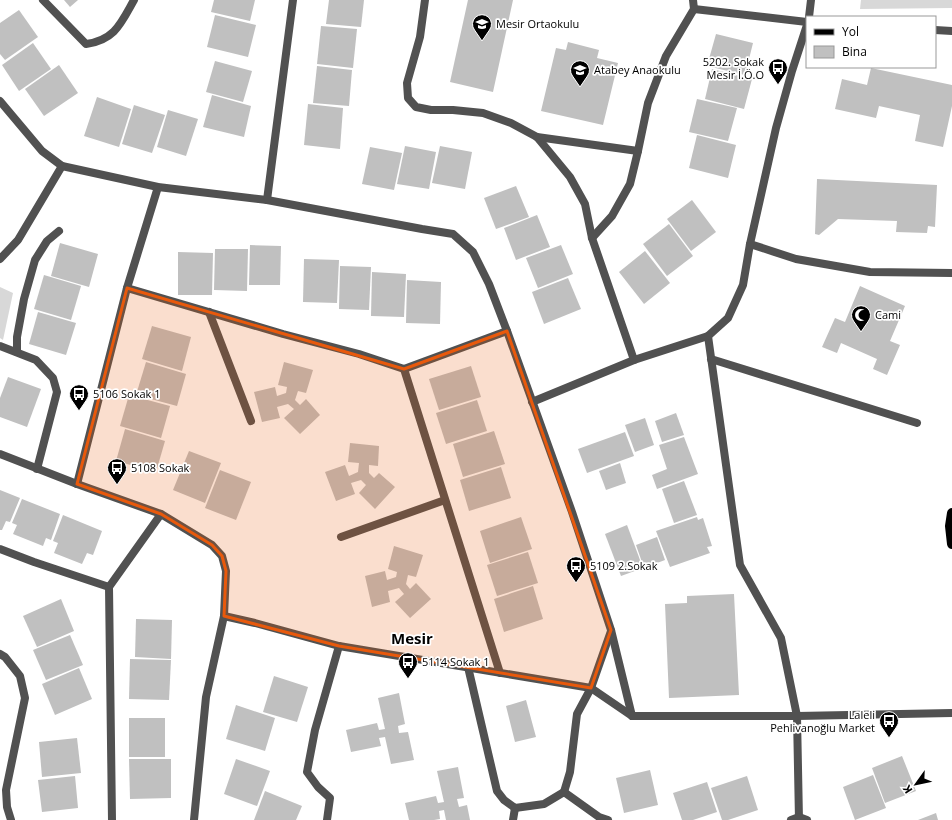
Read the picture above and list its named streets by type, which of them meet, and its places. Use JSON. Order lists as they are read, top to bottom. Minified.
{"districts":["Mesir"],"places":{"school or university":["Mesir Ortaokulu","Atabey Anaokulu"],"bus stop":["5202. Sokak Mesir İ.Ö.O","5106 Sokak 1","5108 Sokak","5109 2.Sokak","5114 Sokak 1","Laleli Pehlivanoğlu Market"],"mosque":["Cami"]},"legend":["Yol","Bina"],"north":"bottom left"}
